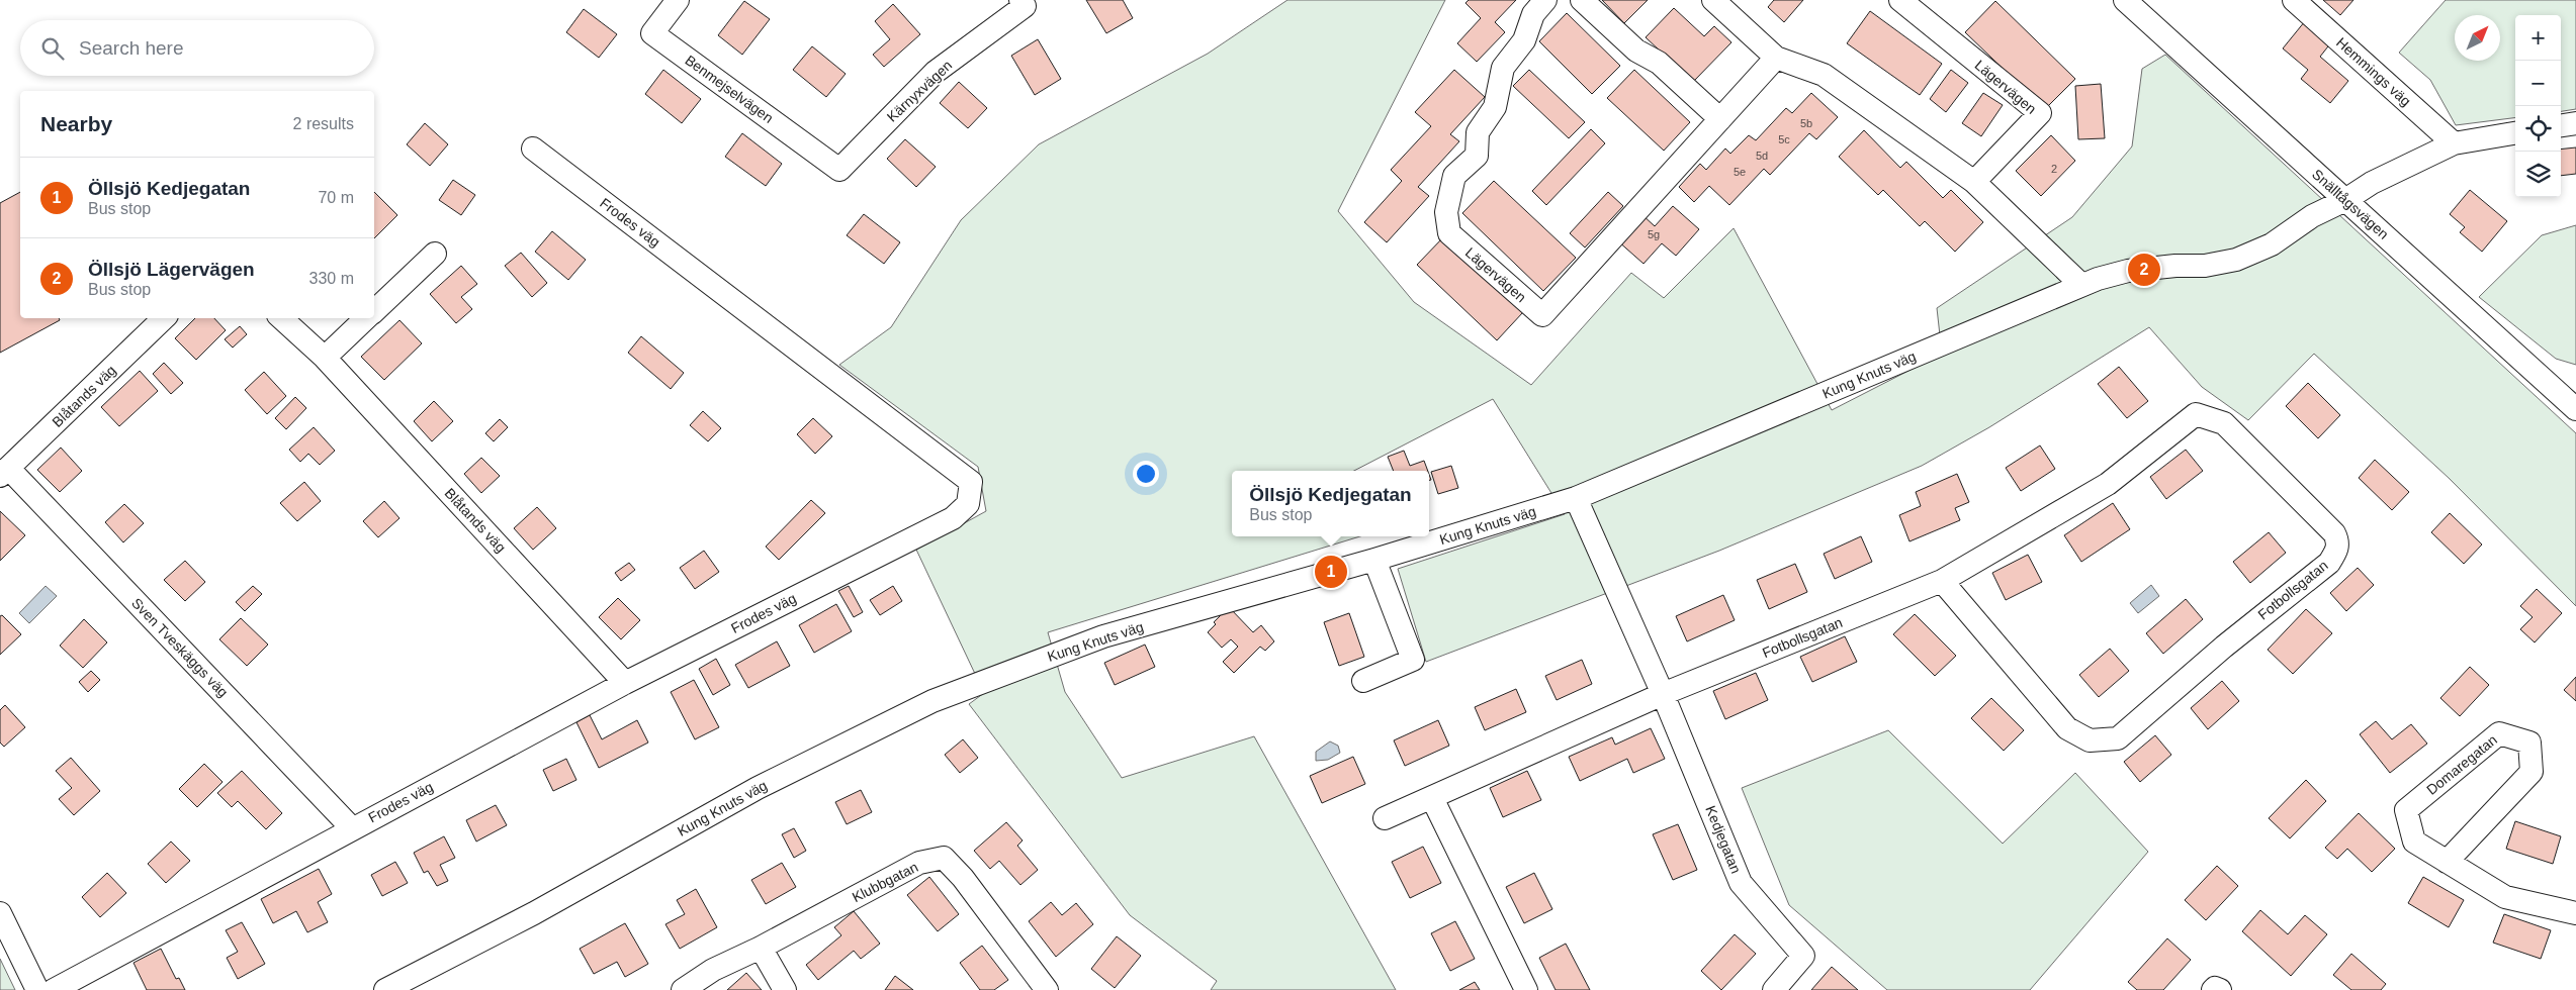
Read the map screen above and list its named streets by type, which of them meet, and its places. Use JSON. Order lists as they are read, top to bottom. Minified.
{"streets":{"street":["Hemmings väg","Lägervägen","Benmejselvägen","Kärnyxvägen","Snälltågsvägen","Frodes väg","Kung Knuts väg","Blåtands väg","Fotbollsgatan","Sven Tveskäggs väg","Domaregatan","Kedjegatan","Klubbgatan"]},"crossings":[["Hemmings väg","Kung Knuts väg"],["Benmejselvägen","Kärnyxvägen"],["Snälltågsvägen","Kung Knuts väg"],["Frodes väg","Blåtands väg"],["Frodes väg","Sven Tveskäggs väg"],["Kung Knuts väg","Kedjegatan"],["Blåtands väg","Sven Tveskäggs väg"],["Fotbollsgatan","Kedjegatan"]],"house_numbers":["5b","5c","5d","2","5e","5g"],"north":"top right","page":{"map_buttons":["+","−"],"search":"Search here","heading":["Nearby","2 results"],"list":[{"mark":"1","name":"Öllsjö Kedjegatan","note":"Bus stop","value":"70 m"},{"mark":"2","name":"Öllsjö Lägervägen","note":"Bus stop","value":"330 m"}],"pins":["2","1"],"popup":["Öllsjö Kedjegatan","Bus stop"]}}
